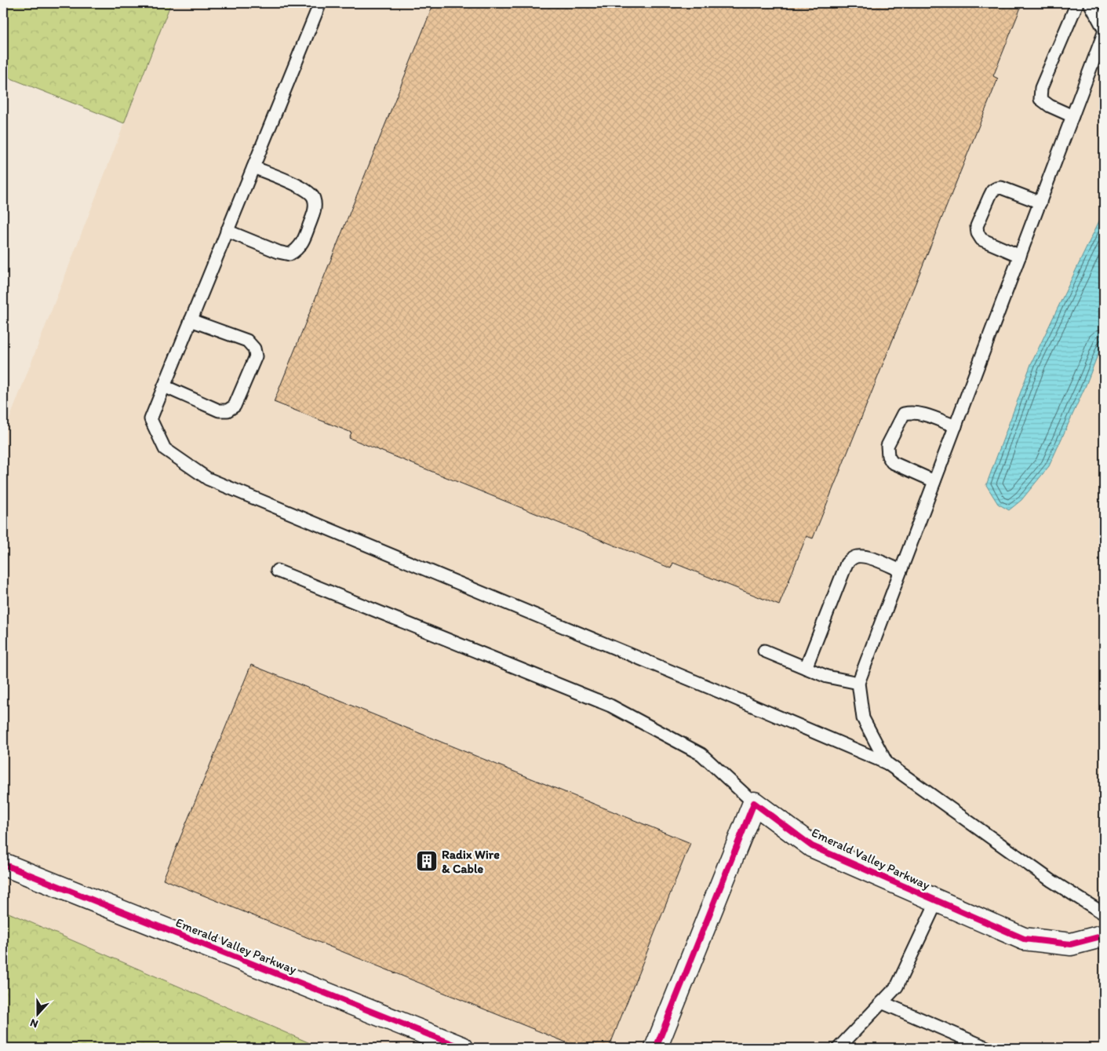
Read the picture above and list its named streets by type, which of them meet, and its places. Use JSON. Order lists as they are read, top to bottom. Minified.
{"streets":{"street":["Emerald Valley Parkway"]},"places":{"building":["Radix Wire & Cable"]},"north":"bottom"}
